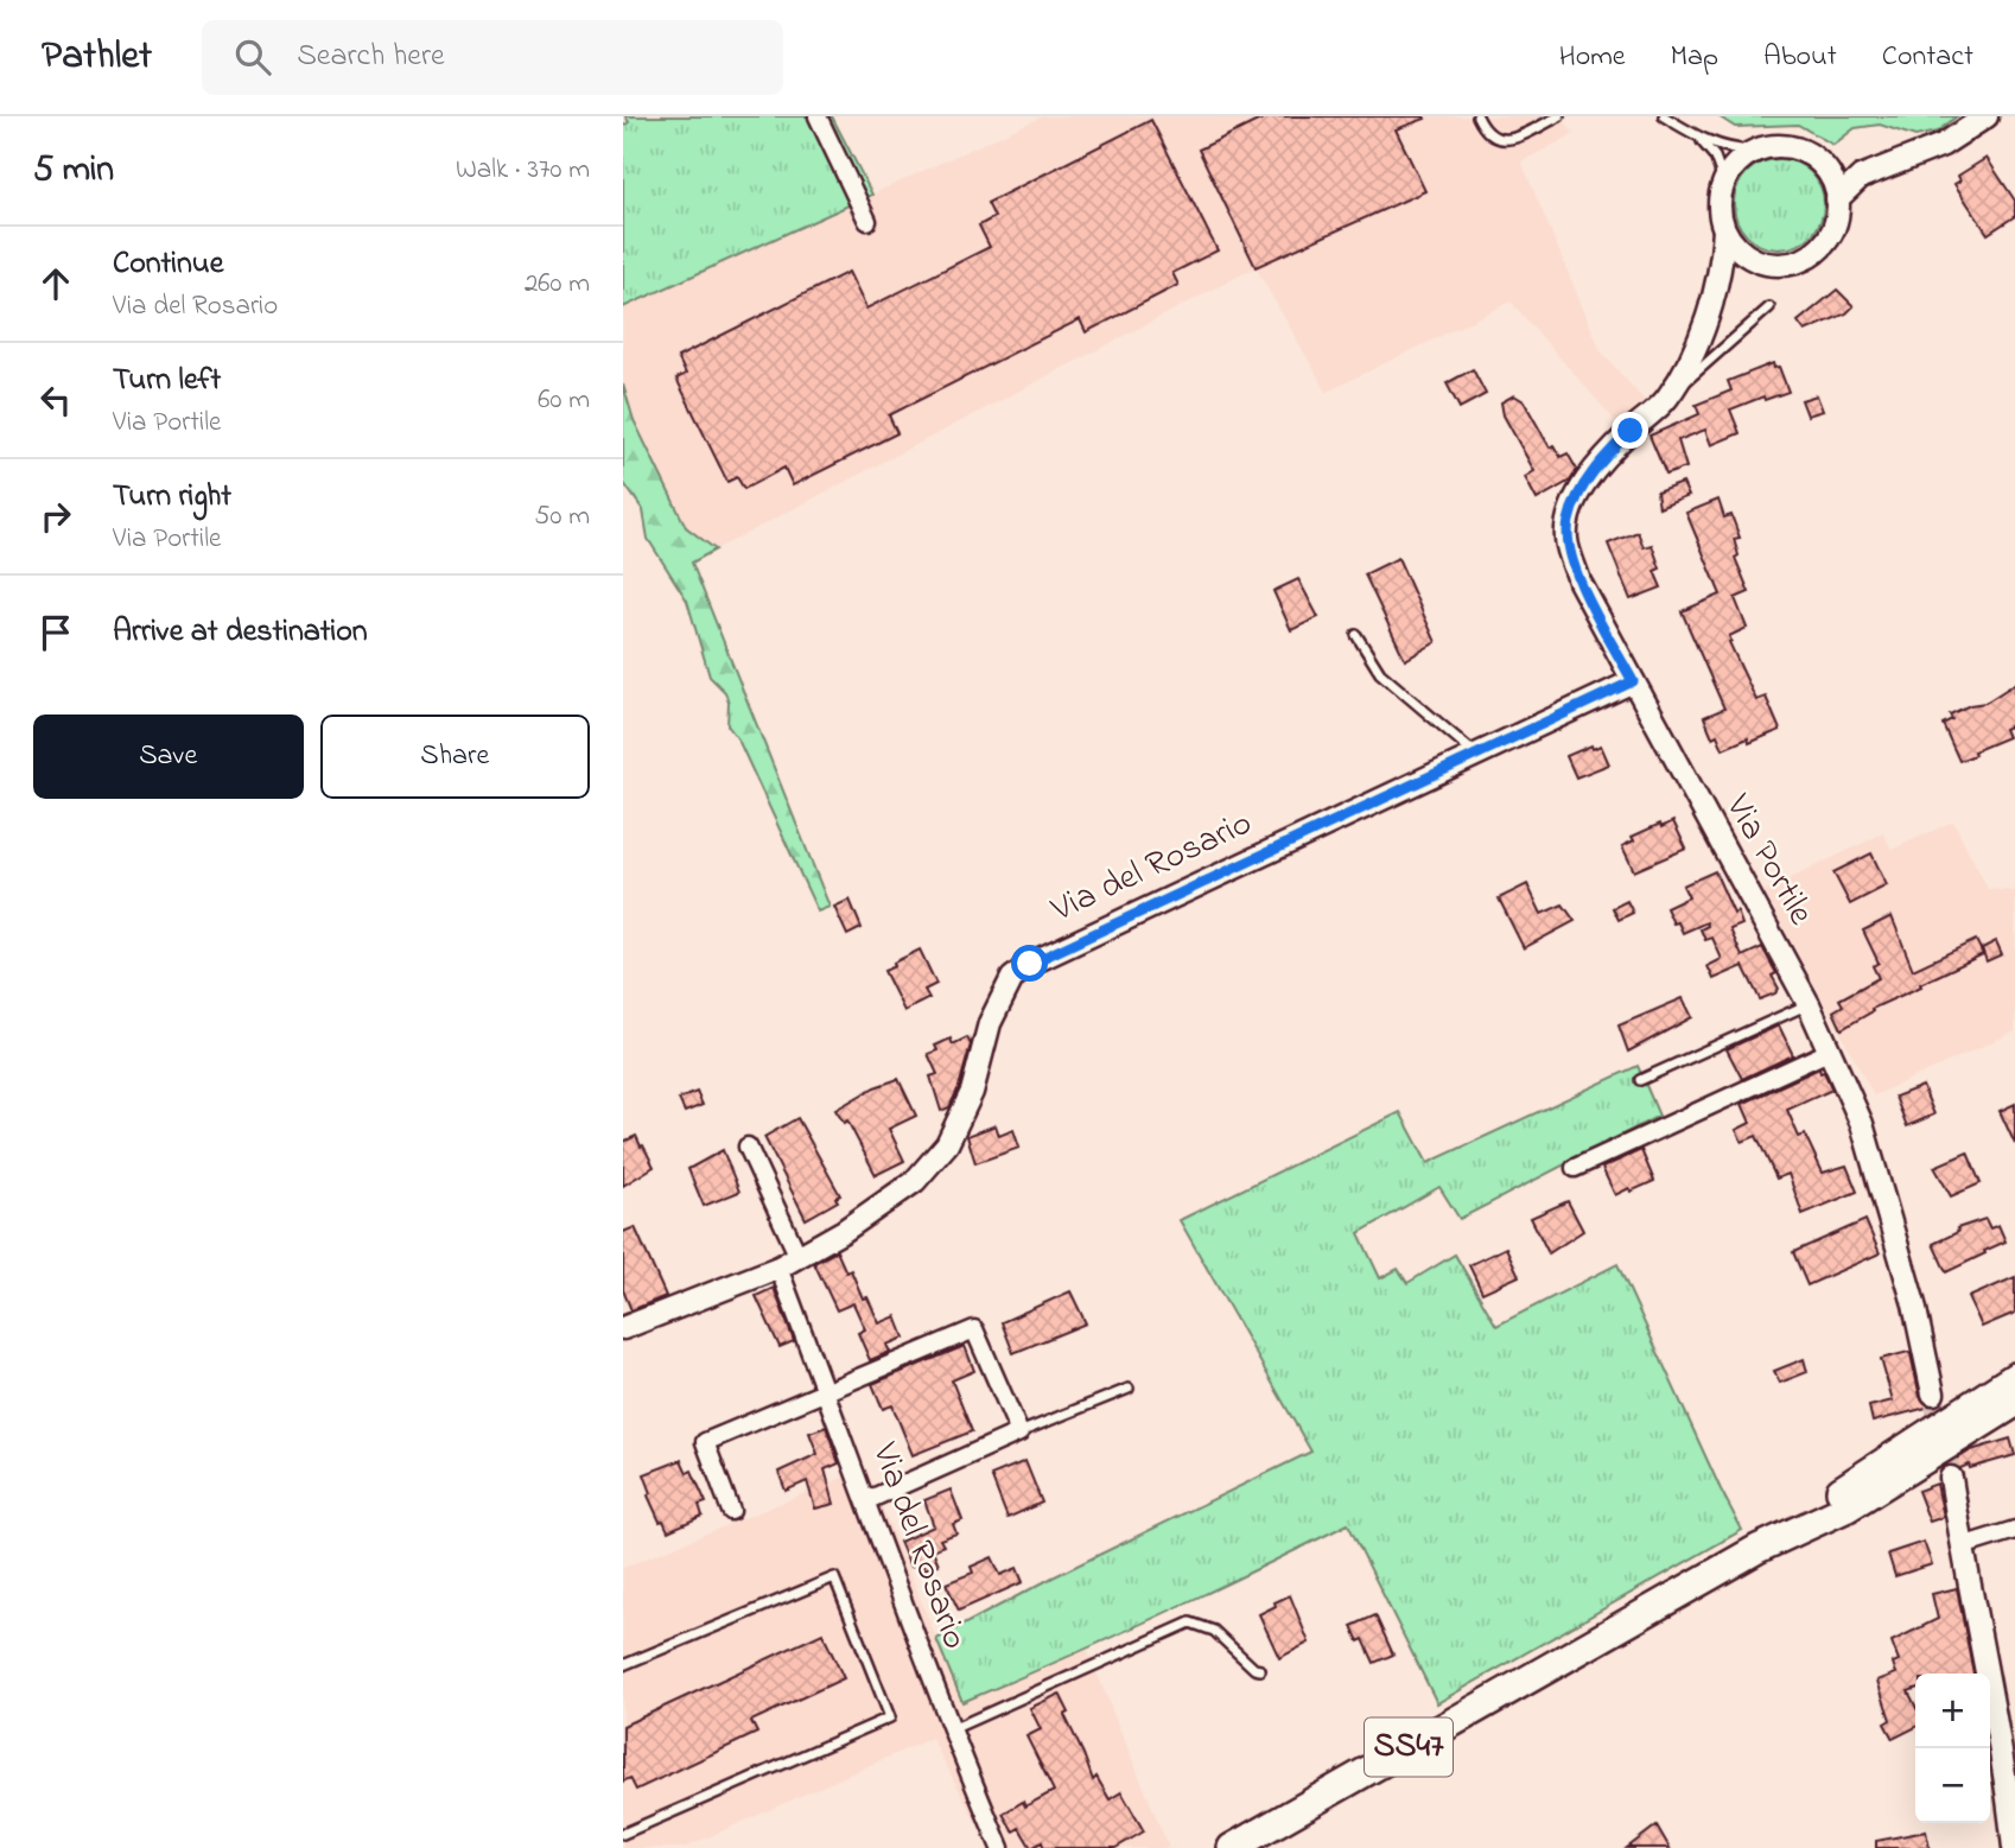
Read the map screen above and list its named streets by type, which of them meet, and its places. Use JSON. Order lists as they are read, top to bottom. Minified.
{"streets":{"highway":["SS47"],"street":["Via Portile","Via del Rosario"]},"crossings":[["Via Portile","Via del Rosario"]],"page":{"header":"Pathlet","search":"Search here","nav":["Home","Map","About","Contact"],"heading":["5 min","Walk · 370 m"],"list":[["Continue","Via del Rosario","260 m"],["Turn left","Via Portile","60 m"],["Turn right","Via Portile","50 m"],"Arrive at destination"],"buttons":["Save","Share"],"map_buttons":["+","−"]}}
